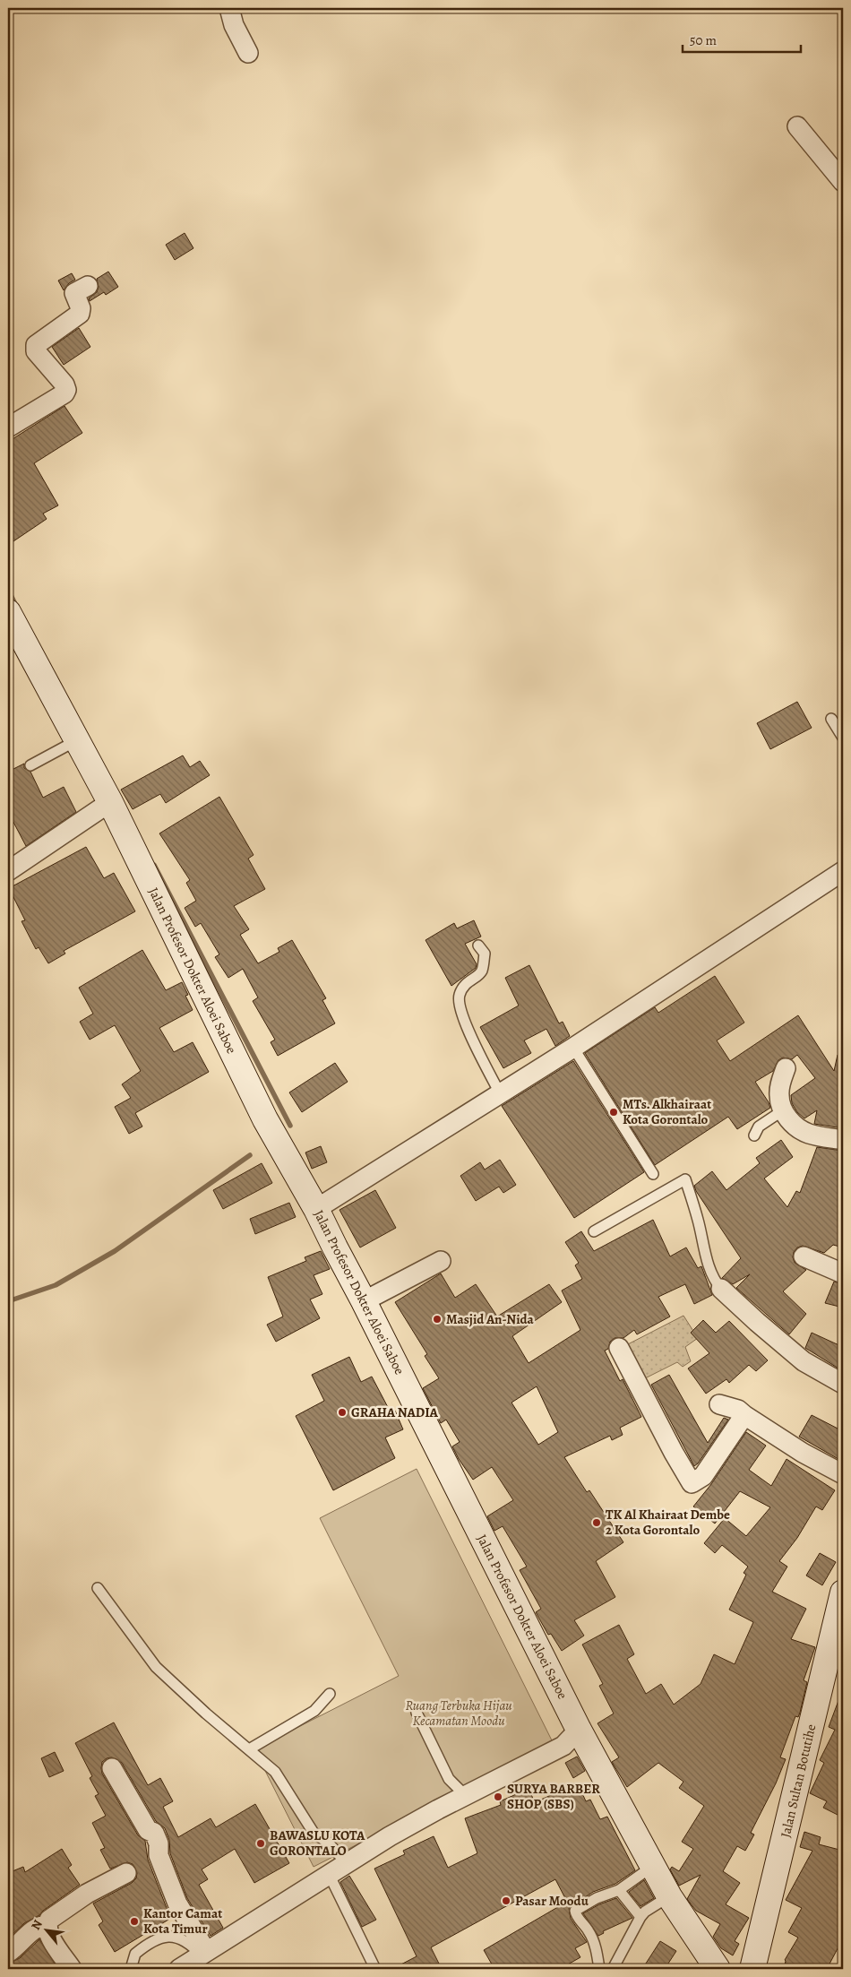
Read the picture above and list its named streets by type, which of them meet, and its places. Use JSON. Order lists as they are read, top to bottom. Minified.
{"streets":{"street":["Jalan Profesor Dokter Aloei Saboe","Jalan Sultan Botutihe"]},"parks":["Ruang Terbuka Hijau Kecamatan Moodu"],"places":["MTs. Alkhairaat Kota Gorontalo","Masjid An-Nida","GRAHA NADIA","TK Al Khairaat Dembe 2 Kota Gorontalo","SURYA BARBER SHOP (SBS)","BAWASLU KOTA GORONTALO","Pasar Moodu","Kantor Camat Kota Timur"],"scale_bar":"50 m","north":"top left"}
